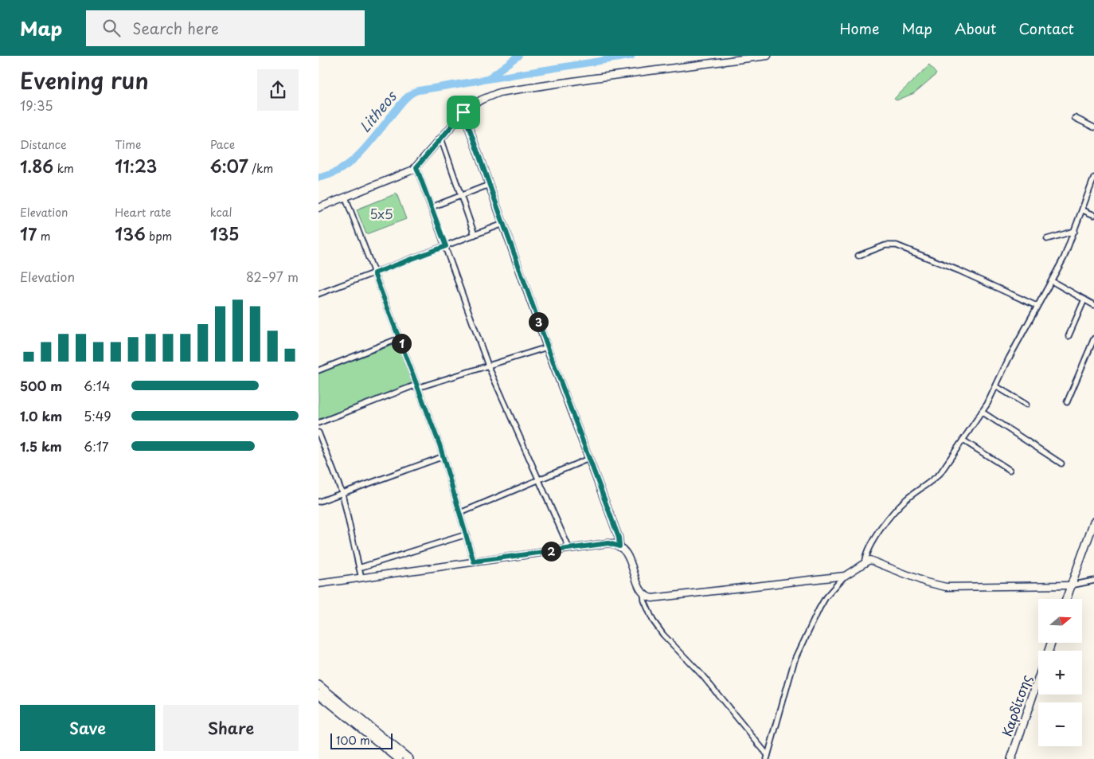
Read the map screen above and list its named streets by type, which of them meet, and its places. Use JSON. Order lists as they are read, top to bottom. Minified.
{"streets":{"main road":["Καρδίτσης"]},"water":["Litheos"],"parks":["5x5"],"scale_bar":"100 m","north":"right","page":{"header":"Map","search":"Search here","nav":["Home","Map","About","Contact"],"heading":["Evening run","19:35"],"stats":[["Distance","1.86 km"],["Time","11:23"],["Pace","6:07 /km"],["Elevation","17 m"],["Heart rate","136 bpm"],["kcal","135"]],"chart":["Elevation","82–97 m"],"pins":["3","1","2"],"list":[{"name":"500 m","note":"6:14"},{"name":"1.0 km","note":"5:49"},{"name":"1.5 km","note":"6:17"}],"map_buttons":["+","−"],"buttons":["Save","Share"],"scale":"100 m"}}
